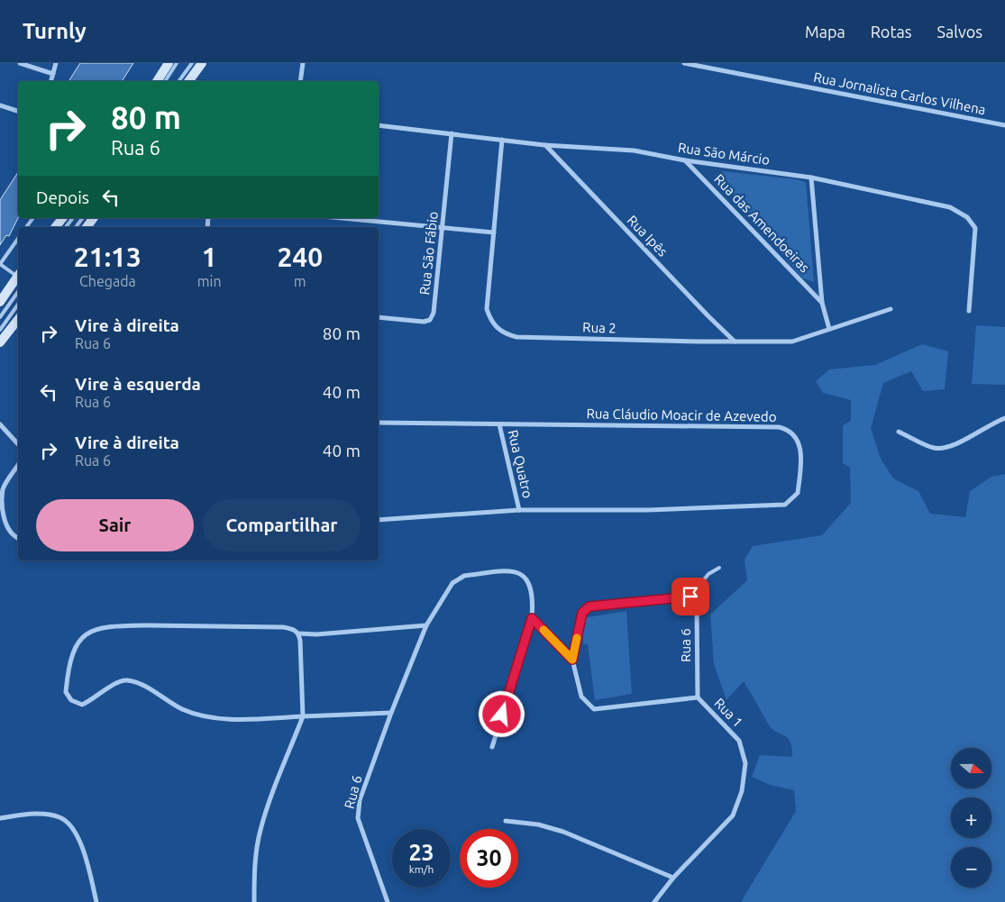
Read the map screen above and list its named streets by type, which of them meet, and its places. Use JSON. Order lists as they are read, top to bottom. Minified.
{"streets":{"street":["Rua Jornalista Carlos Vilhena","Rua São Márcio","Rua das Amendoeiras","Rua Ipês","Rua São Fábio","Rua 2","Rua Cláudio Moacir de Azevedo","Rua Quatro","Rua 6","Rua 1"]},"crossings":[["Rua São Márcio","Rua das Amendoeiras"],["Rua São Márcio","Rua Ipês"],["Rua São Márcio","Rua São Fábio"],["Rua São Márcio","Rua 2"],["Rua Ipês","Rua 2"],["Rua Cláudio Moacir de Azevedo","Rua Quatro"],["Rua 6","Rua 1"]],"north":"right","page":{"header":"Turnly","nav":["Mapa","Rotas","Salvos"],"turn":["80 m","Rua 6"],"then":"Depois","eta":["21:13","Chegada","1","min","240","m"],"list":[{"name":"Vire à direita","note":"Rua 6","value":"80 m"},{"name":"Vire à esquerda","note":"Rua 6","value":"40 m"},{"name":"Vire à direita","note":"Rua 6","value":"40 m"}],"buttons":["Sair","Compartilhar"],"map_buttons":["+","−"],"speed":"23 km/h","limit":"30"}}
